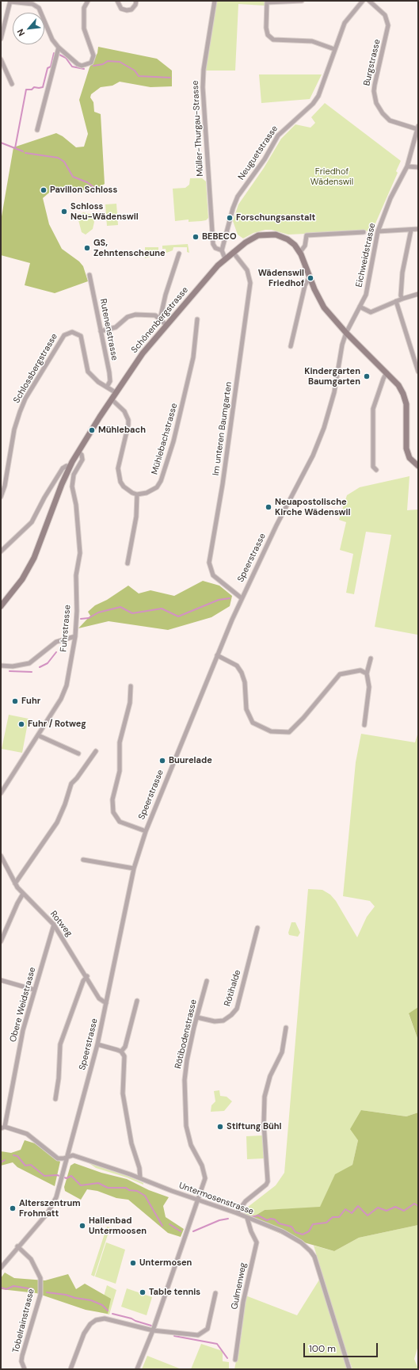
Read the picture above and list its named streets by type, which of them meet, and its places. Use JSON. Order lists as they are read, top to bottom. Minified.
{"streets":{"street":["Burgstrasse","Müller-Thurgau-Strasse","Neuguetstrasse","Eichweidstrasse","Schönenbergstrasse","Rutenenstrasse","Schlossbergstrasse","Im unteren Baumgarten","Mühlebachstrasse","Speerstrasse","Fuhrstrasse","Rotweg","Rötihalde","Obere Weidstrasse","Rötibodenstrasse","Untermosenstrasse","Gulmenweg","Tobelrainstrasse"]},"crossings":[["Burgstrasse","Eichweidstrasse"],["Müller-Thurgau-Strasse","Neuguetstrasse"],["Eichweidstrasse","Schönenbergstrasse"],["Eichweidstrasse","Speerstrasse"],["Schönenbergstrasse","Schlossbergstrasse"],["Schönenbergstrasse","Im unteren Baumgarten"],["Schönenbergstrasse","Speerstrasse"],["Schönenbergstrasse","Fuhrstrasse"],["Rutenenstrasse","Schlossbergstrasse"],["Im unteren Baumgarten","Speerstrasse"],["Speerstrasse","Rotweg"],["Speerstrasse","Untermosenstrasse"],["Speerstrasse","Tobelrainstrasse"],["Rotweg","Obere Weidstrasse"],["Rötihalde","Rötibodenstrasse"],["Obere Weidstrasse","Untermosenstrasse"],["Rötibodenstrasse","Untermosenstrasse"],["Untermosenstrasse","Gulmenweg"]],"parks":["Friedhof Wädenswil"],"places":["Pavillon Schloss","Schloss Neu-Wädenswil","Forschungsanstalt","BEBECO","GS, Zehntenscheune","Wädenswil Friedhof","Kindergarten Baumgarten","Mühlebach","Neuapostolische Kirche Wädenswil","Fuhr","Fuhr / Rotweg","Buurelade","Stiftung Bühl","Alterszentrum Frohmatt","Hallenbad Untermoosen","Untermosen","Table tennis"],"scale_bar":"100 m","north":"bottom left"}
